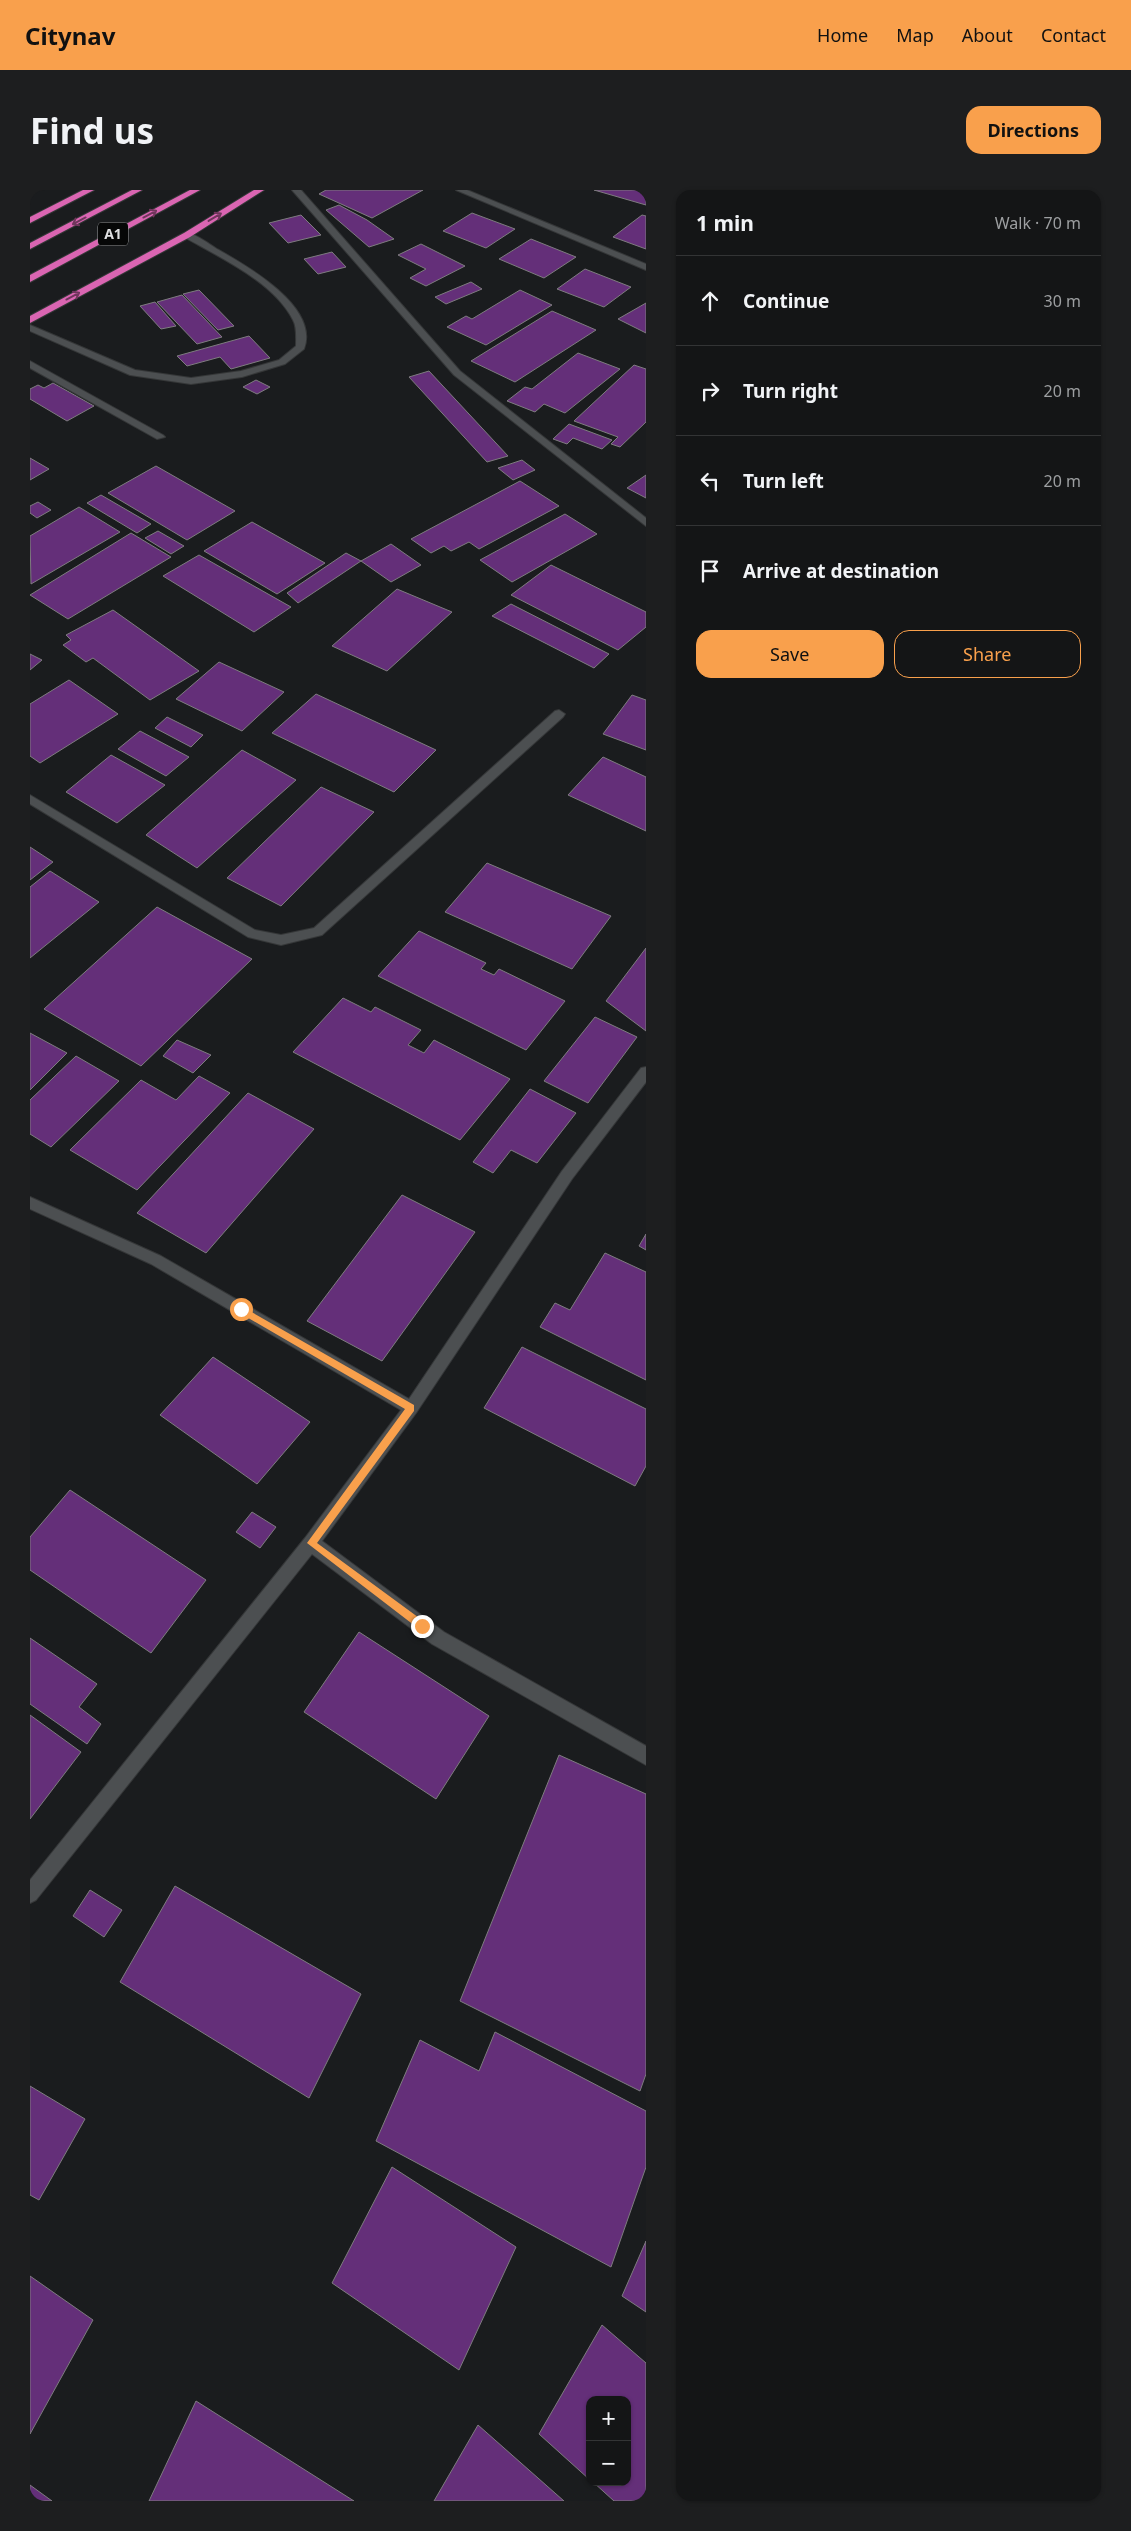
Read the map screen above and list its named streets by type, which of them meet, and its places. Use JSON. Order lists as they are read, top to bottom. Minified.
{"streets":{"highway":["A1"]},"page":{"header":"Citynav","nav":["Home","Map","About","Contact"],"buttons":["Directions",["Save","Share"]],"title":"Find us","heading":["1 min","Walk · 70 m"],"list":[["Continue","30 m"],["Turn right","20 m"],["Turn left","20 m"],"Arrive at destination"],"map_buttons":["+","−"]}}
